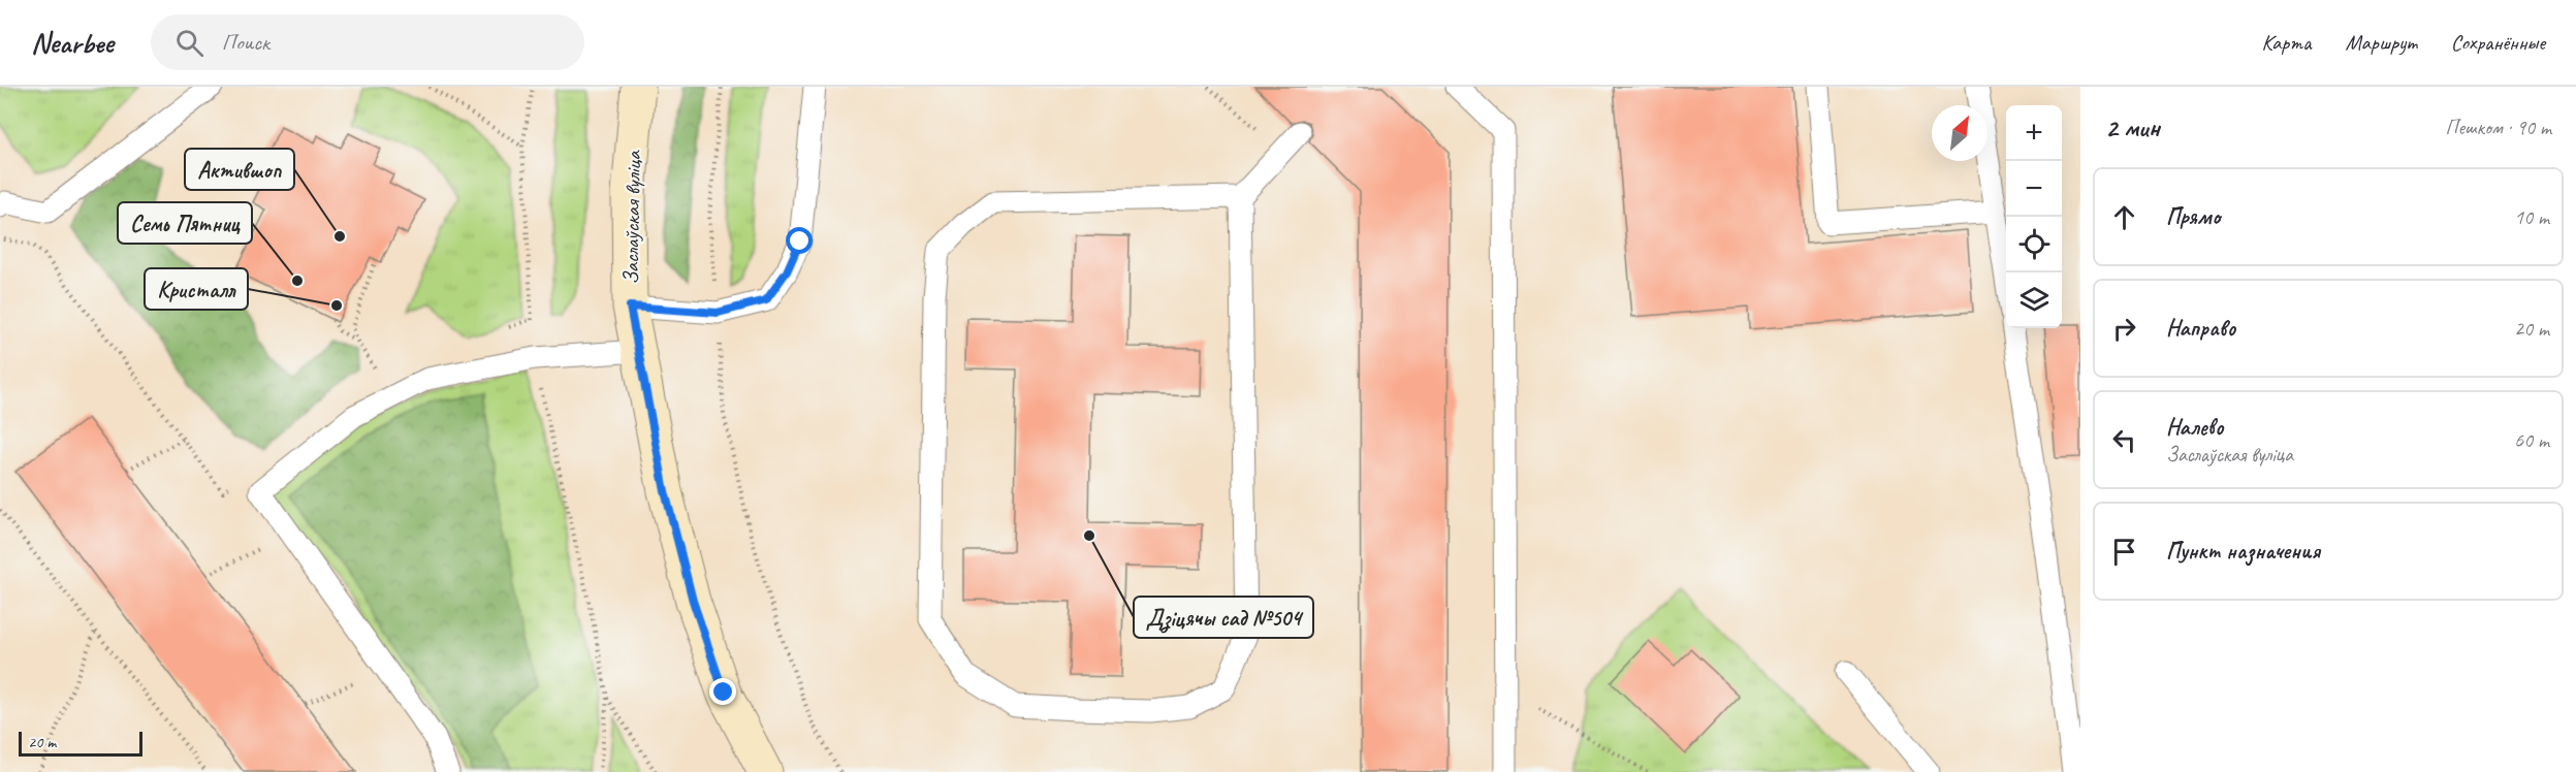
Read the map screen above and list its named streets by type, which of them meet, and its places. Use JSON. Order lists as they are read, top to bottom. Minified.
{"streets":{"main road":["Заслаўская вуліца"]},"places":["Актившоп","Семь Пятниц","Кристалл","Дзіцячы сад №504"],"scale_bar":"20 m","north":"top right","page":{"header":"Nearbee","search":"Поиск","nav":["Карта","Маршрут","Сохранённые"],"heading":["2 мин","Пешком · 90 m"],"map_buttons":["+","−"],"list":[["Прямо","10 m"],["Направо","20 m"],["Налево","Заслаўская вуліца","60 m"],"Пункт назначения"],"scale":"20 m"}}
